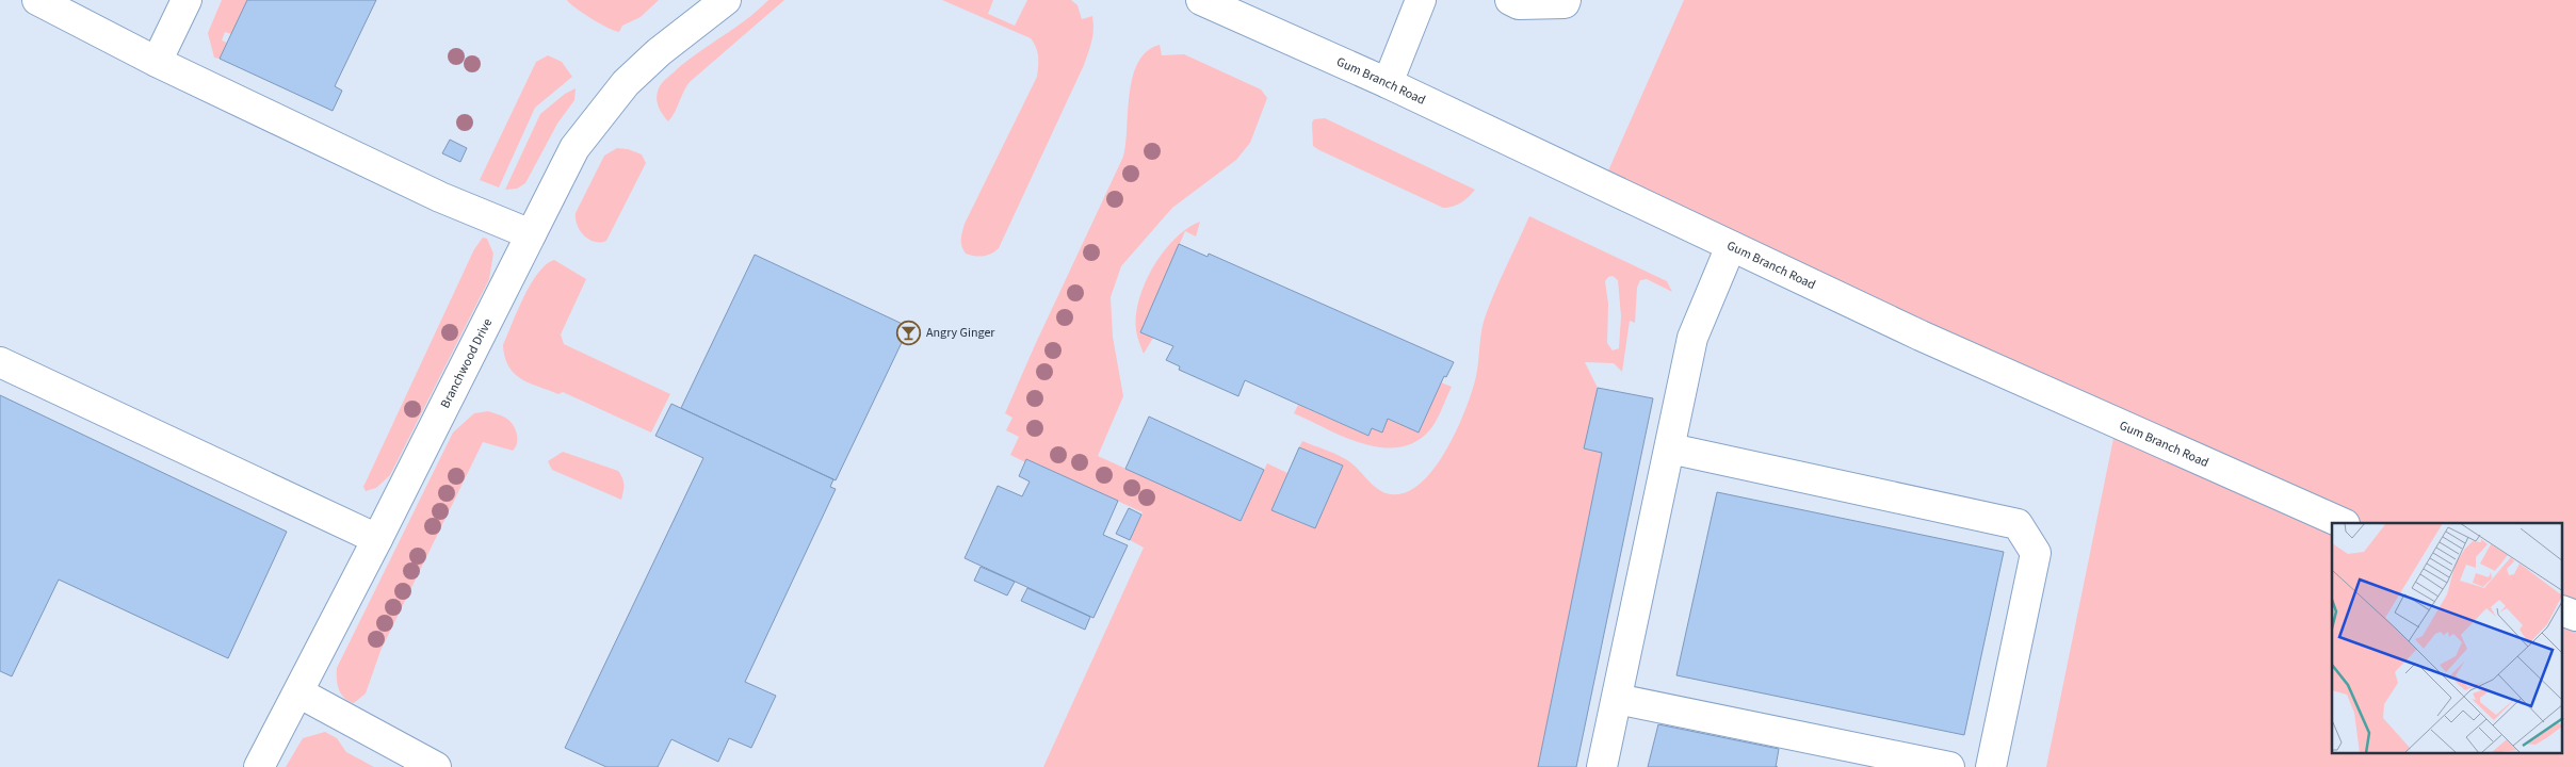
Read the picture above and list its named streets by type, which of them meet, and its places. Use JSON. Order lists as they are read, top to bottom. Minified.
{"streets":{"main road":["Gum Branch Road","Branchwood Drive"]},"places":{"bar":["Angry Ginger"]}}
